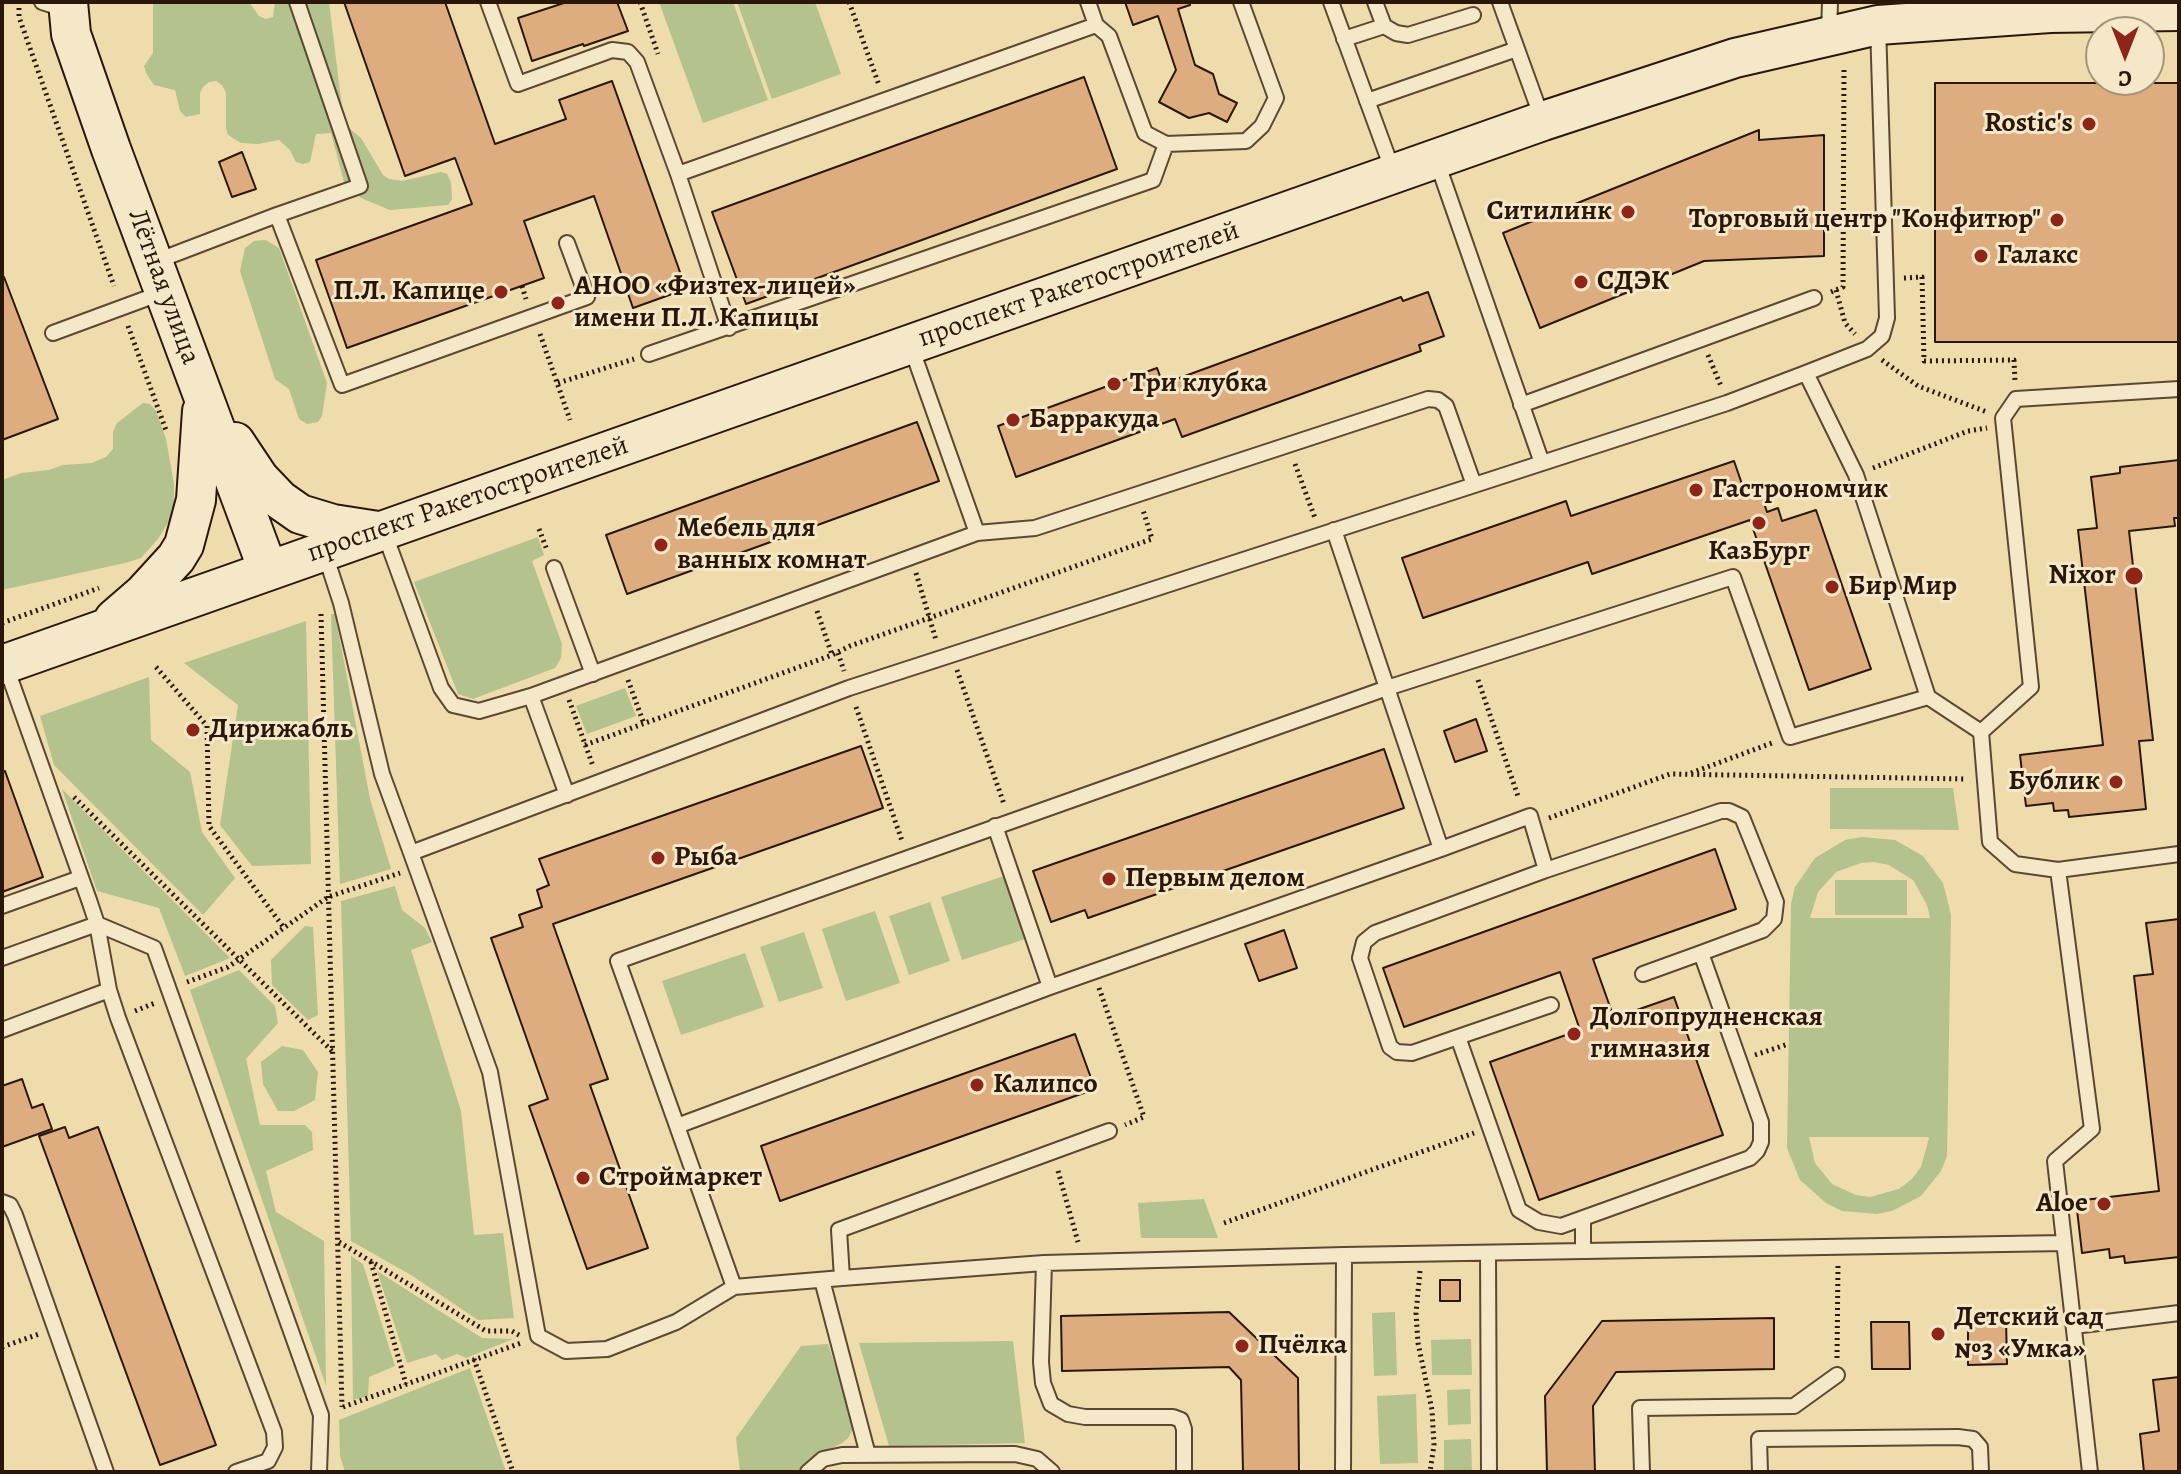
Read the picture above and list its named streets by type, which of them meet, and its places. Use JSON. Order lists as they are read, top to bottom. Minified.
{"streets":{"main road":["проспект Ракетостроителей","Лётная улица"]},"crossings":[["проспект Ракетостроителей","Лётная улица"]],"places":["Rostic's","Ситилинк","Торговый центр \"Конфитюр\"","Галакс","СДЭК","П.Л. Капице","АНОО «Физтех-лицей» имени П.Л. Капицы","Три клубка","Барракуда","Гастрономчик","КазБург","Мебель для ванных комнат","Nixor","Бир Мир","Дирижабль","Бублик","Рыба","Первым делом","Долгопрудненская гимназия","Калипсо","Строймаркет","Aloe","Детский сад №3 «Умка»","Пчёлка"],"north":"bottom"}
